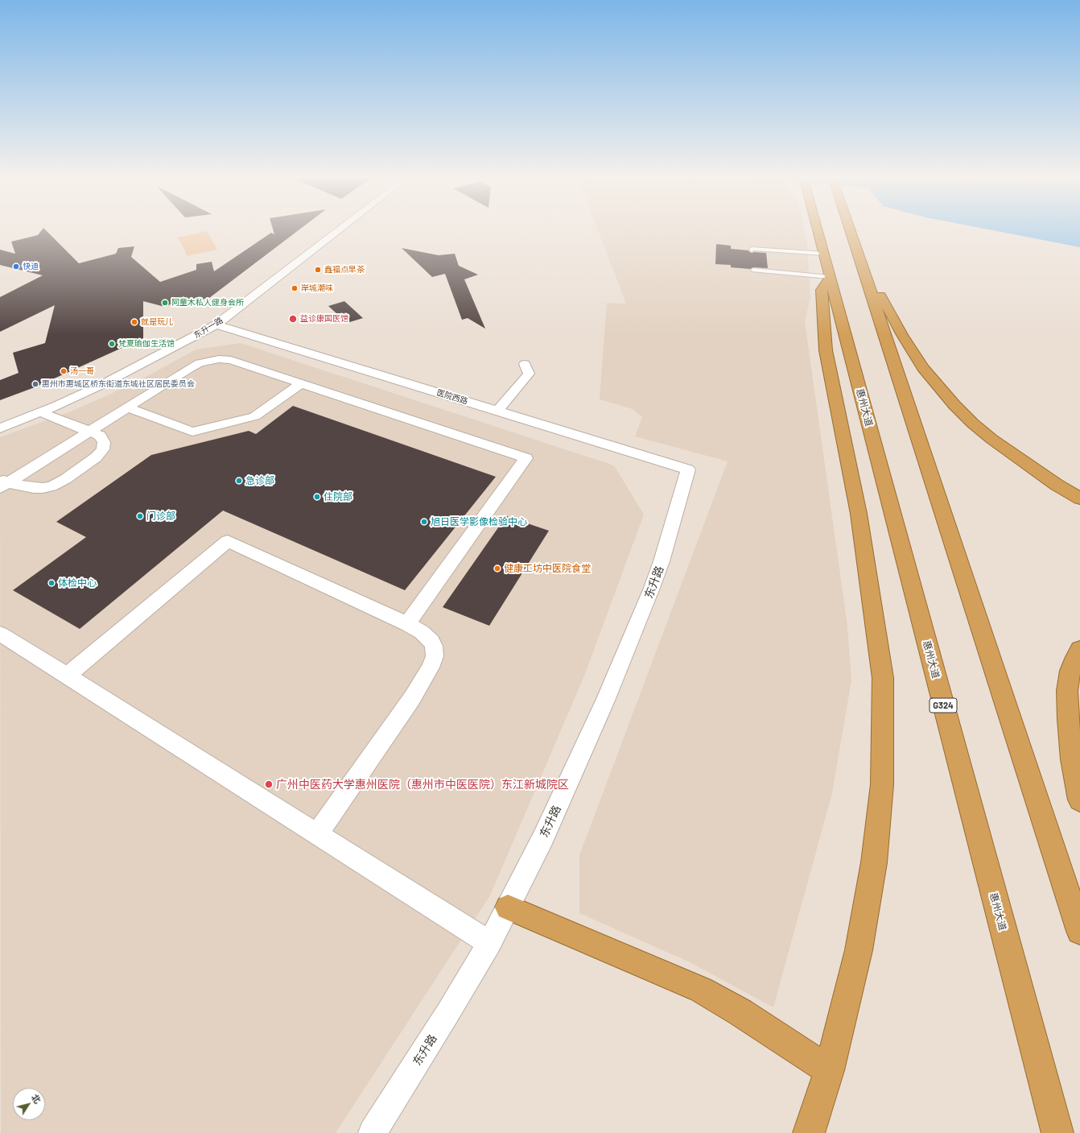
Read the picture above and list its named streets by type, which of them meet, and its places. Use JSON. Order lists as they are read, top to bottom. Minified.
{"streets":{"highway":["惠州大道","G324"],"street":["东升一路","医院西路","东升路"]},"crossings":[["东升一路","医院西路"],["医院西路","东升路"]],"places":["快迪","鑫福点早茶","岸城潮味","阿童木私人健身会所","益诊康国医馆","就是玩儿","梵夏瑜伽生活馆","汤一哥","惠州市惠城区桥东街道东城社区居民委员会","急诊部","住院部","门诊部","旭日医学影像检验中心","健康工坊中医院食堂","体检中心","广州中医药大学惠州医院（惠州市中医医院）东江新城院区"],"north":"top right"}
